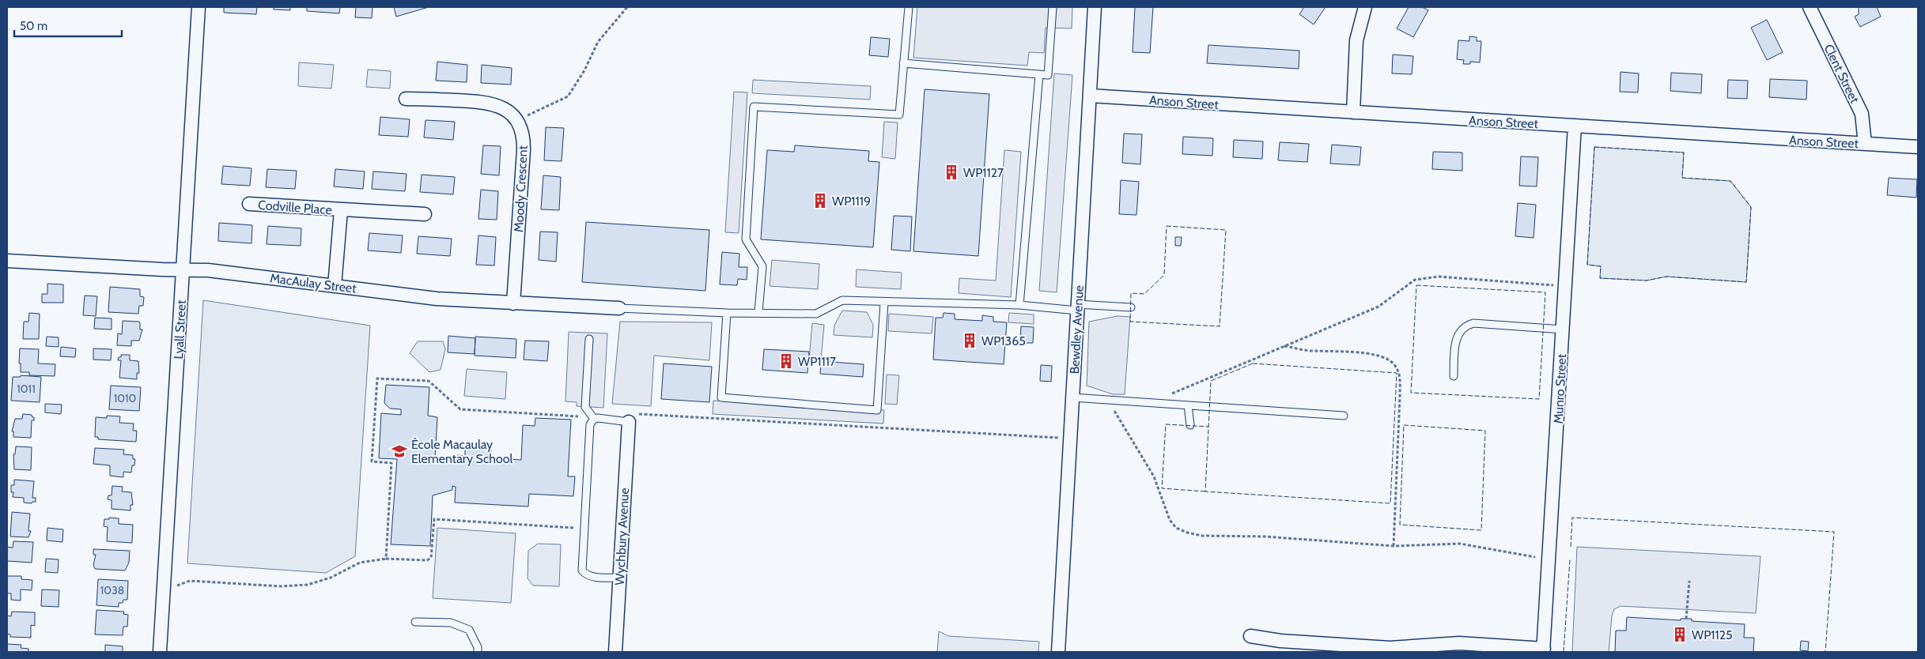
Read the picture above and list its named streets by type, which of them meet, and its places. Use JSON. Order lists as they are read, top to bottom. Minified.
{"streets":{"street":["Clent Street","Anson Street","Moody Crescent","Codville Place","MacAulay Street","Lyall Street","Bewdley Avenue","Munro Street","Wychbury Avenue"]},"crossings":[["Clent Street","Anson Street"],["Anson Street","Bewdley Avenue"],["Anson Street","Munro Street"],["Moody Crescent","MacAulay Street"],["Codville Place","MacAulay Street"],["MacAulay Street","Lyall Street"]],"places":{"building":["WP1127","WP1119","WP1365","WP1117","WP1125"],"school or university":["Ècole Macaulay Elementary School"]},"house_numbers":["1011","1010","1038"],"scale_bar":"50 m"}
